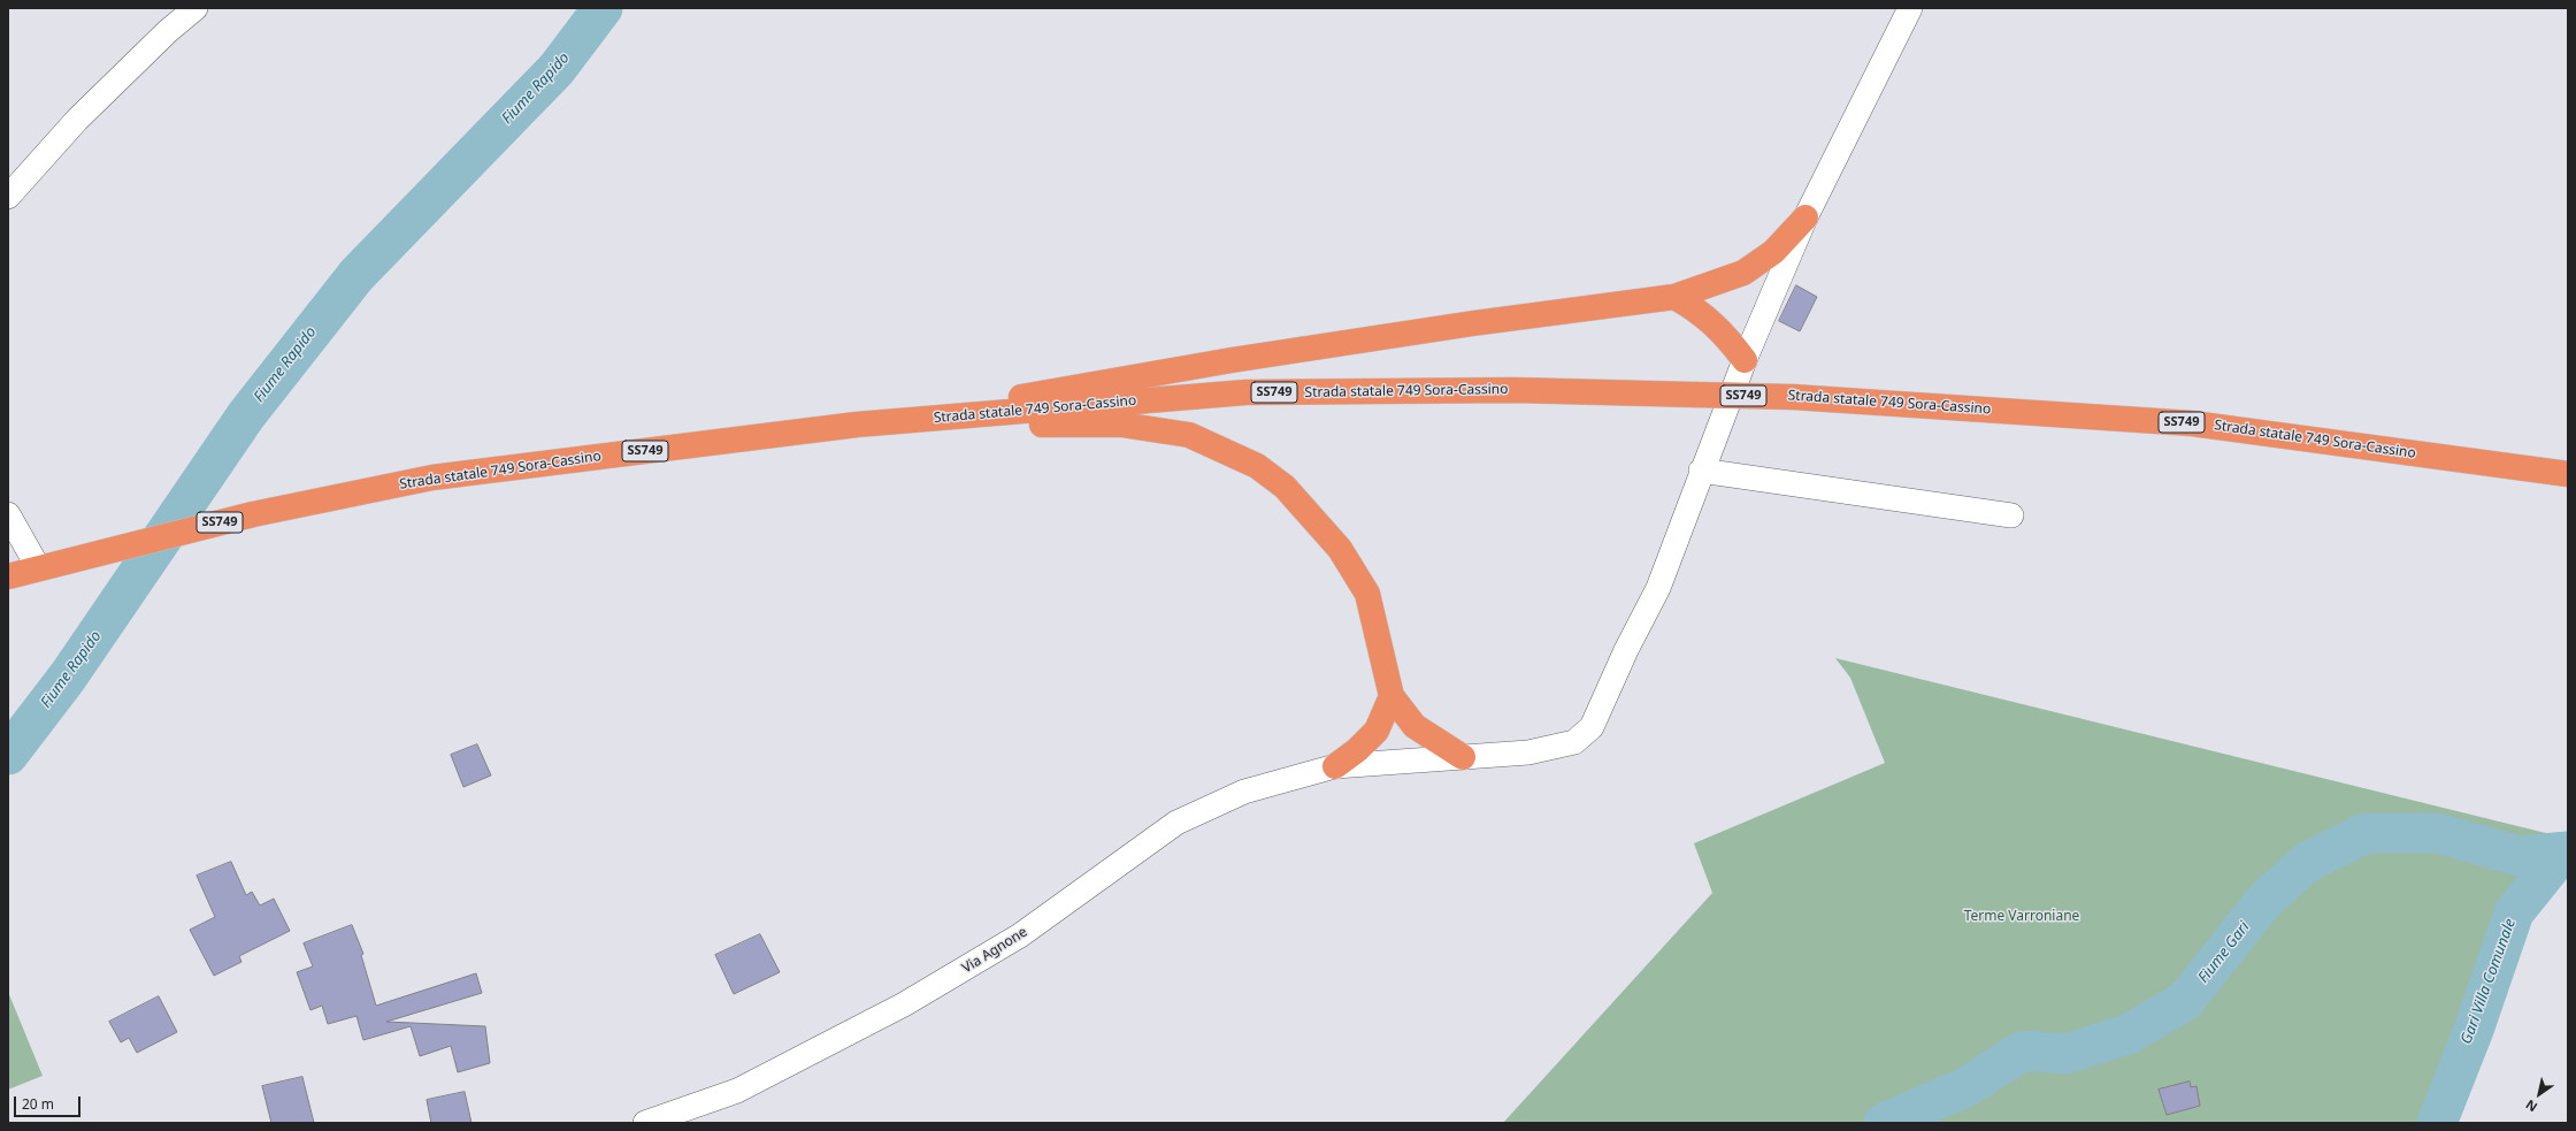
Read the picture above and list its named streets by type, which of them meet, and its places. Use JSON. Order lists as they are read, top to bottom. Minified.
{"streets":{"highway":["Strada statale 749 Sora-Cassino","SS749"],"street":["Via Agnone"]},"water":["Fiume Rapido","Fiume Gari","Gari Villa Comunale"],"parks":["Terme Varroniane"],"scale_bar":"20 m","north":"bottom left"}
